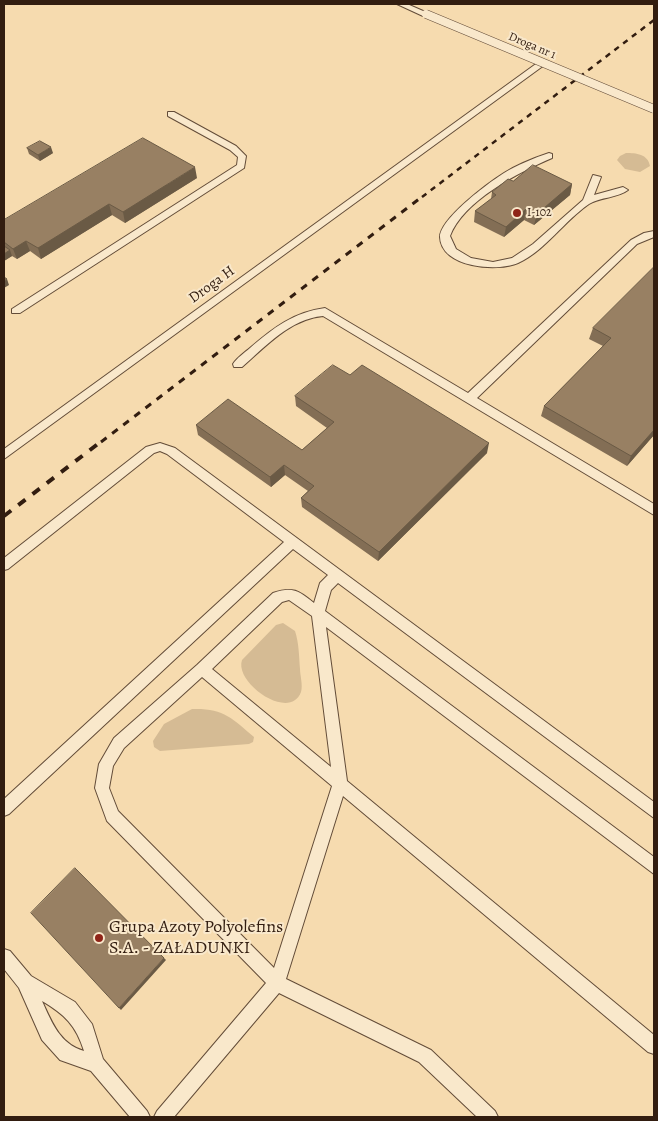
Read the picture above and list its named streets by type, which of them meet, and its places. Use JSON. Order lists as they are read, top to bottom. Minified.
{"streets":{"lane":["Droga nr 1","Droga H"]},"crossings":[["Droga nr 1","Droga H"]],"places":["I-102","Grupa Azoty Polyolefins S.A. - ZAŁADUNKI"]}
